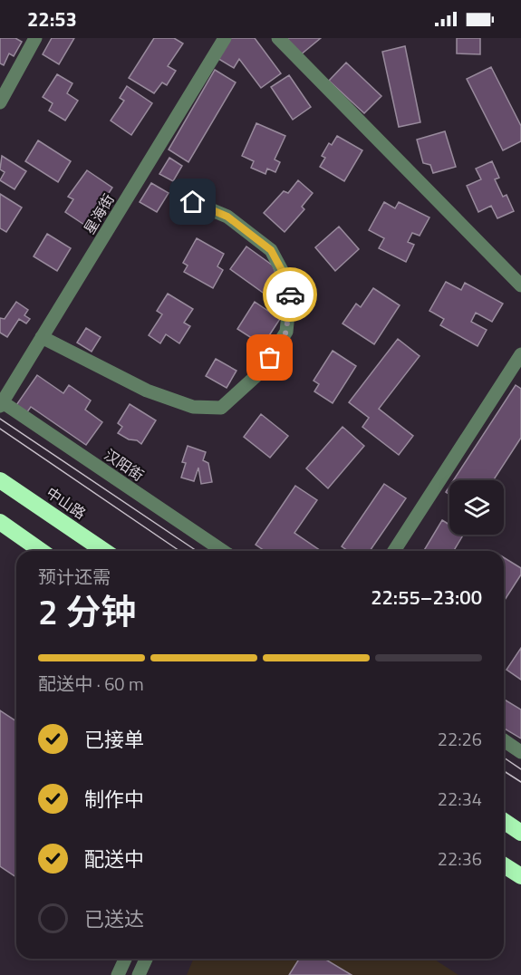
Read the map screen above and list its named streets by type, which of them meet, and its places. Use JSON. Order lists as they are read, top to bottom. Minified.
{"streets":{"highway":["中山路"],"street":["星海街","汉阳街"]},"crossings":[["星海街","汉阳街"]],"page":{"status":"22:53","heading":["2 分钟","预计还需","22:55–23:00"],"bar":"配送中 · 60 m","list":[["已接单","22:26"],["制作中","22:34"],["配送中","22:36"],"已送达"]}}
